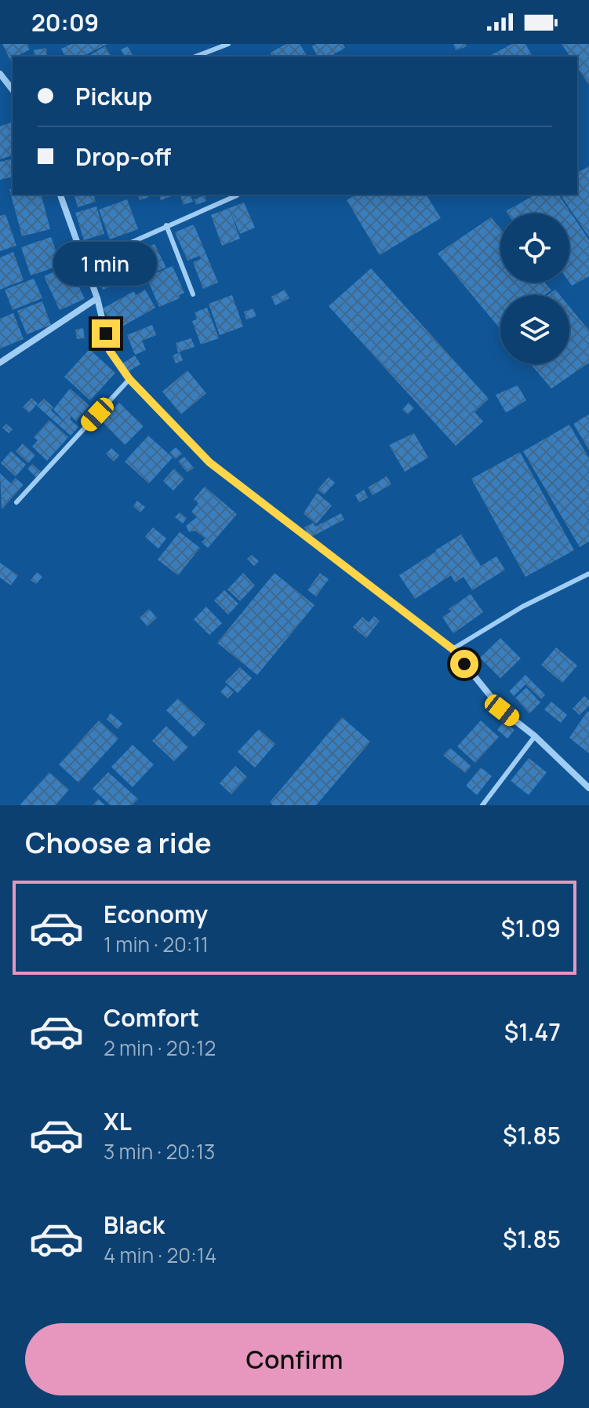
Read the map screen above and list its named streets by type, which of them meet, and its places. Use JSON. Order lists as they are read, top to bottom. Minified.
{"page":{"status":"20:09","banner":["Pickup","Drop-off"],"bubble":"1 min","heading":"Choose a ride","list":[{"name":"Economy","note":"1 min · 20:11","value":"$1.09"},{"name":"Comfort","note":"2 min · 20:12","value":"$1.47"},{"name":"XL","note":"3 min · 20:13","value":"$1.85"},{"name":"Black","note":"4 min · 20:14","value":"$1.85"}],"buttons":"Confirm"}}
